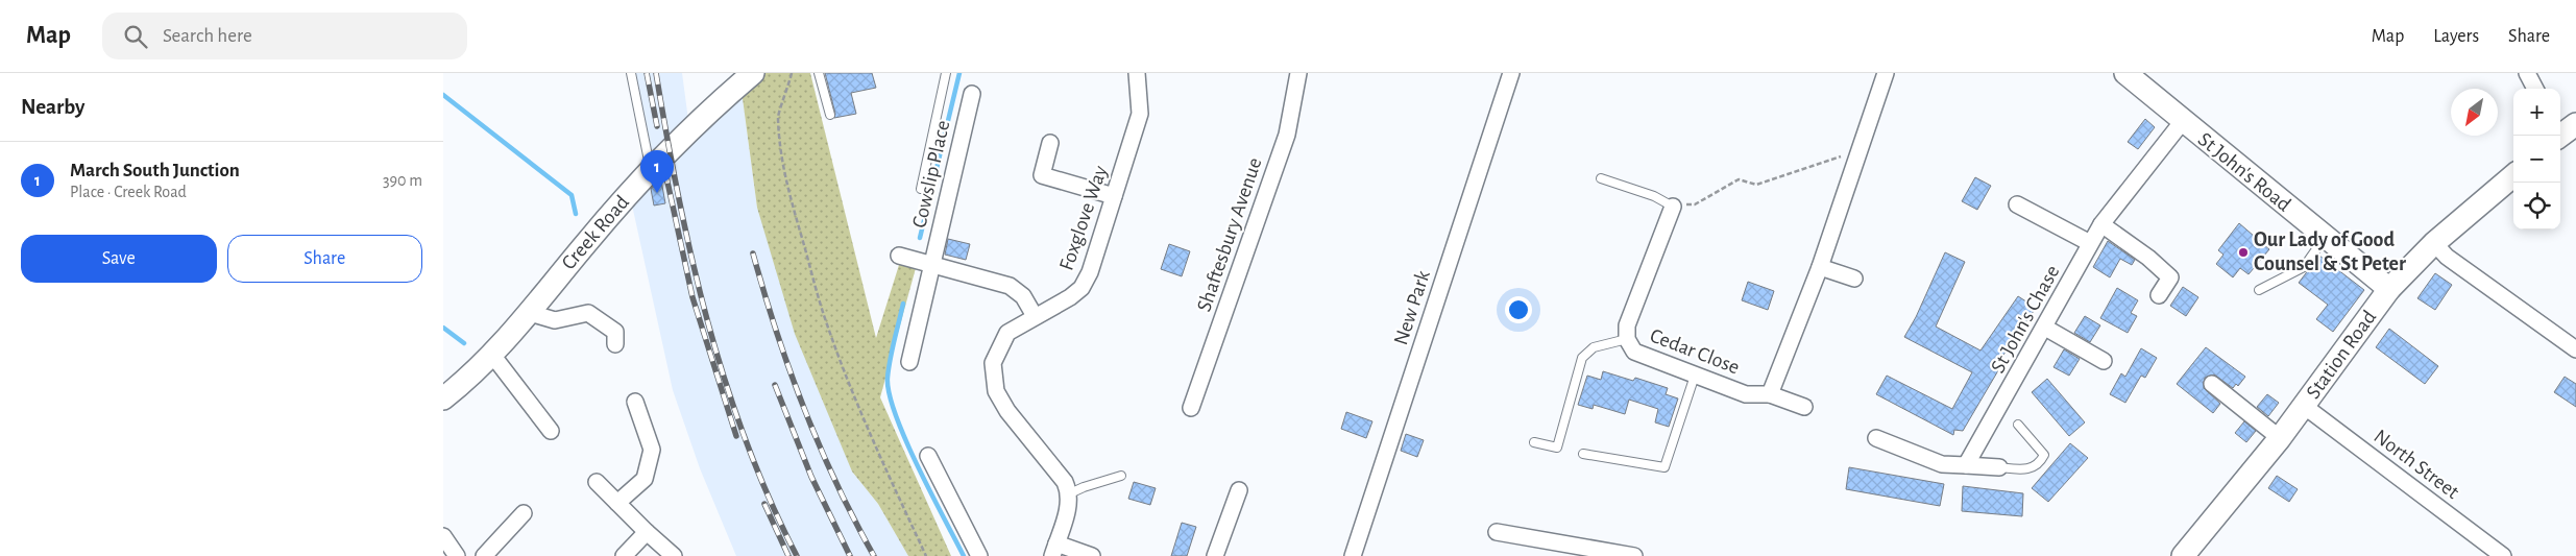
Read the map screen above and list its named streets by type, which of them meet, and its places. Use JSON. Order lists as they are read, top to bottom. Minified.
{"streets":{"street":["St John's Road","Cowslip Place","Foxglove Way","Creek Road","Shaftesbury Avenue","New Park","St John's Chase","Cedar Close","Station Road","North Street"]},"crossings":[["St John's Road","St John's Chase"],["St John's Road","Station Road"],["Station Road","North Street"]],"places":["Our Lady of Good Counsel & St Peter"],"north":"bottom left","page":{"header":"Map","search":"Search here","nav":["Map","Layers","Share"],"heading":"Nearby","map_buttons":["+","−"],"list":[{"mark":"1","name":"March South Junction","note":"Place · Creek Road","value":"390 m"}],"pins":"1","buttons":["Save","Share"]}}
